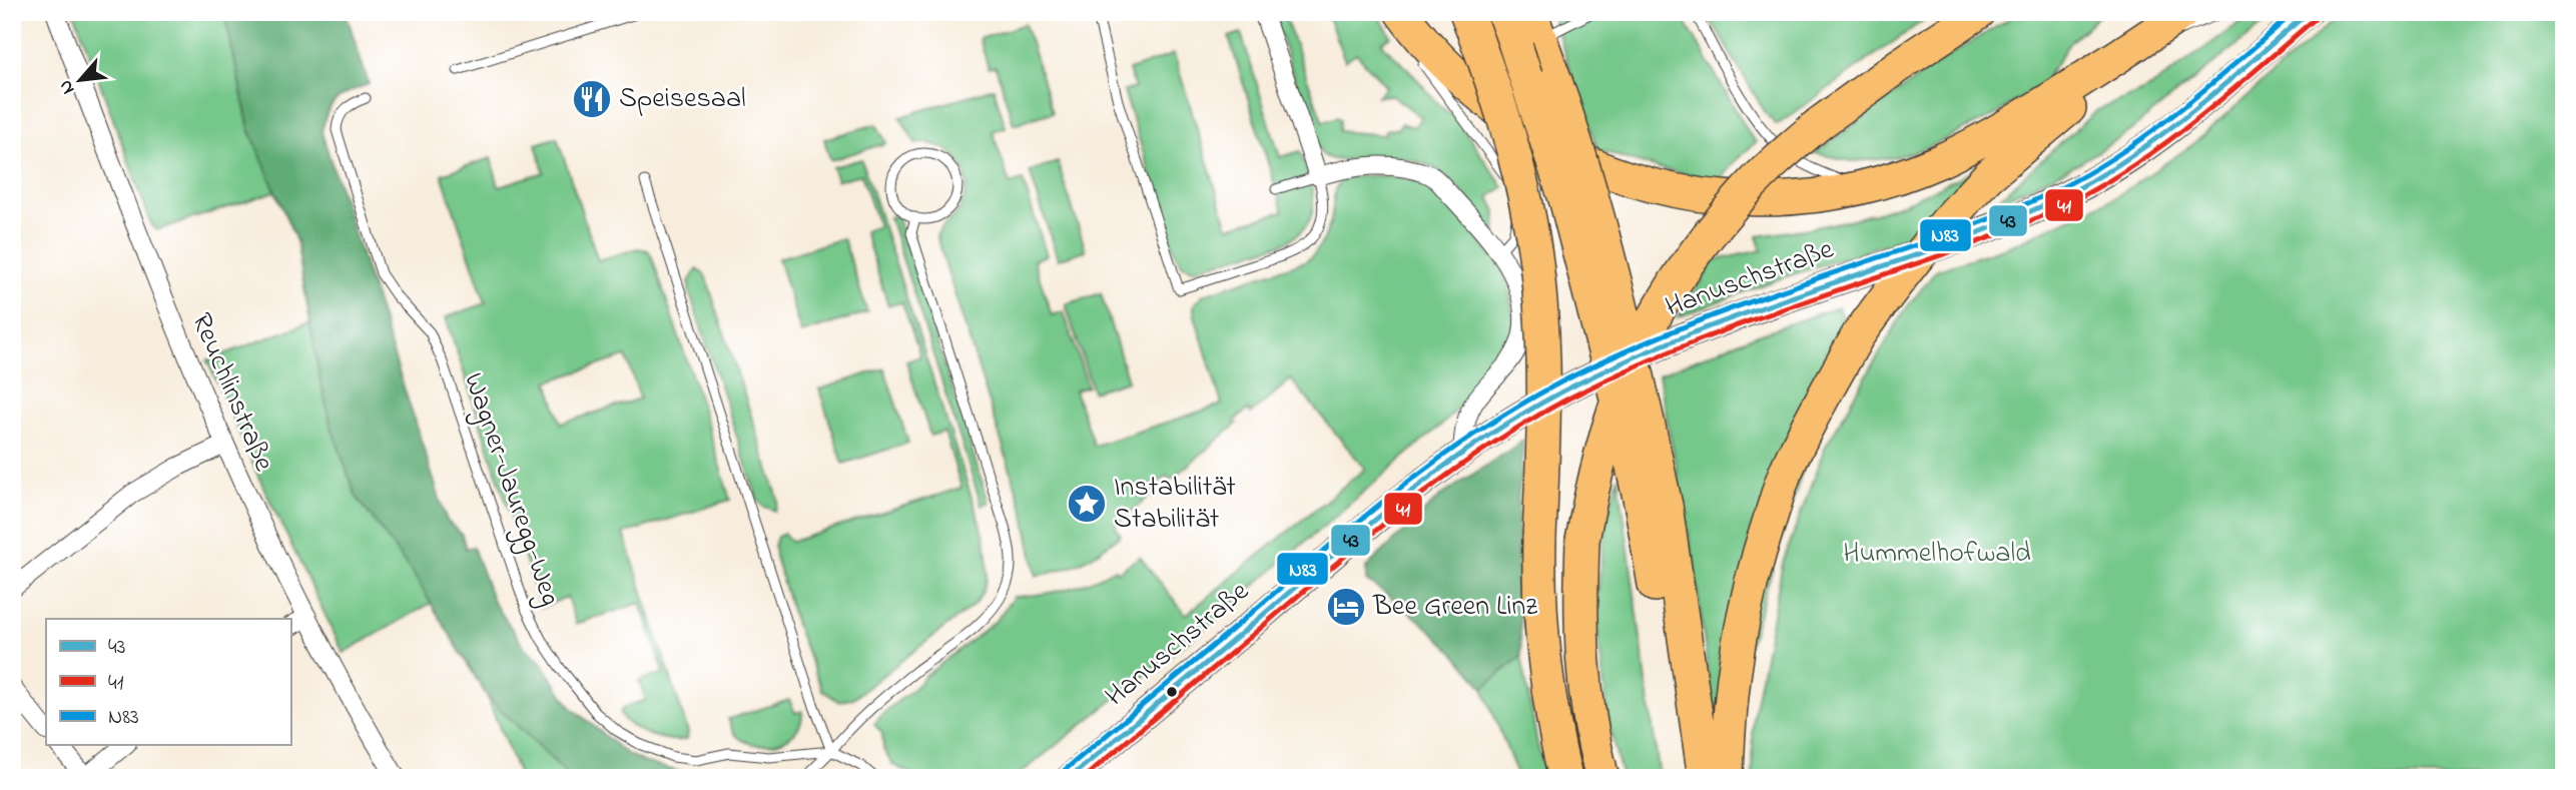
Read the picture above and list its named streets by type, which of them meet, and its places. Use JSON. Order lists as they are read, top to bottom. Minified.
{"streets":{"street":["Hanuschstraße","Reuchlinstraße"],"lane":["Wagner-Jauregg-Weg"]},"parks":["Hummelhofwald"],"places":{"restaurant":["Speisesaal"],"place":["Instabilität Stabilität"],"hotel":["Bee Green Linz"]},"lines":["transit line 43","transit line N83","transit line 41"],"legend":["43","41","N83"],"north":"bottom left"}
